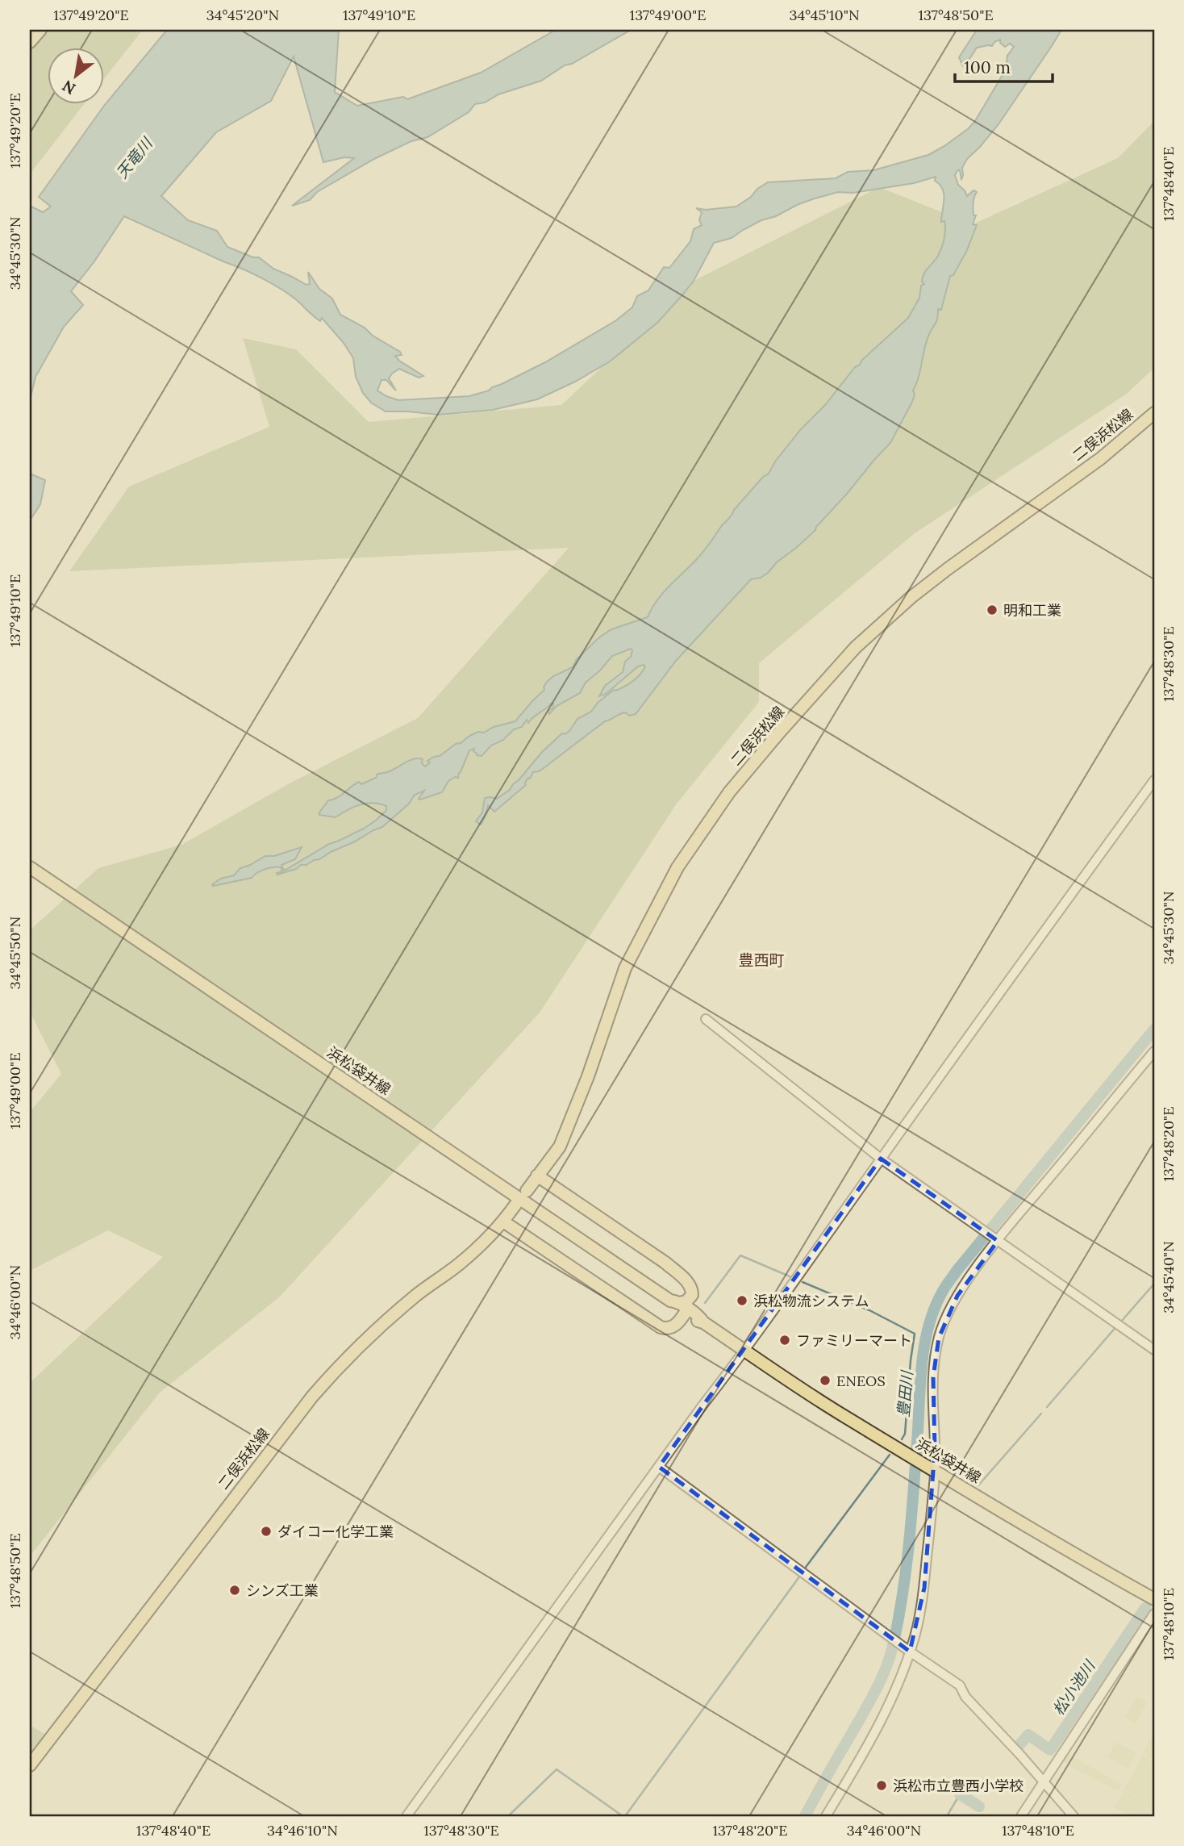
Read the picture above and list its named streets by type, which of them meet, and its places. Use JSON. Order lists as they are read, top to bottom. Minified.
{"streets":{"main road":["二俣浜松線","浜松袋井線"]},"districts":["豊西町"],"water":["天竜川","豊田川","松小池川"],"places":["明和工業","浜松物流システム","ファミリーマート","ENEOS","ダイコー化学工業","シンズ工業","浜松市立豊西小学校"],"scale_bar":"100 m","north":"bottom left","coordinates":["137°49'20\"E","34°45'20\"N","137°49'10\"E","137°49'00\"E","34°45'10\"N","137°48'50\"E","137°48'40\"E","34°45'30\"N","137°48'30\"E","34°45'50\"N","137°48'20\"E","34°45'40\"N","34°46'00\"N","137°48'10\"E","34°46'10\"N"]}
